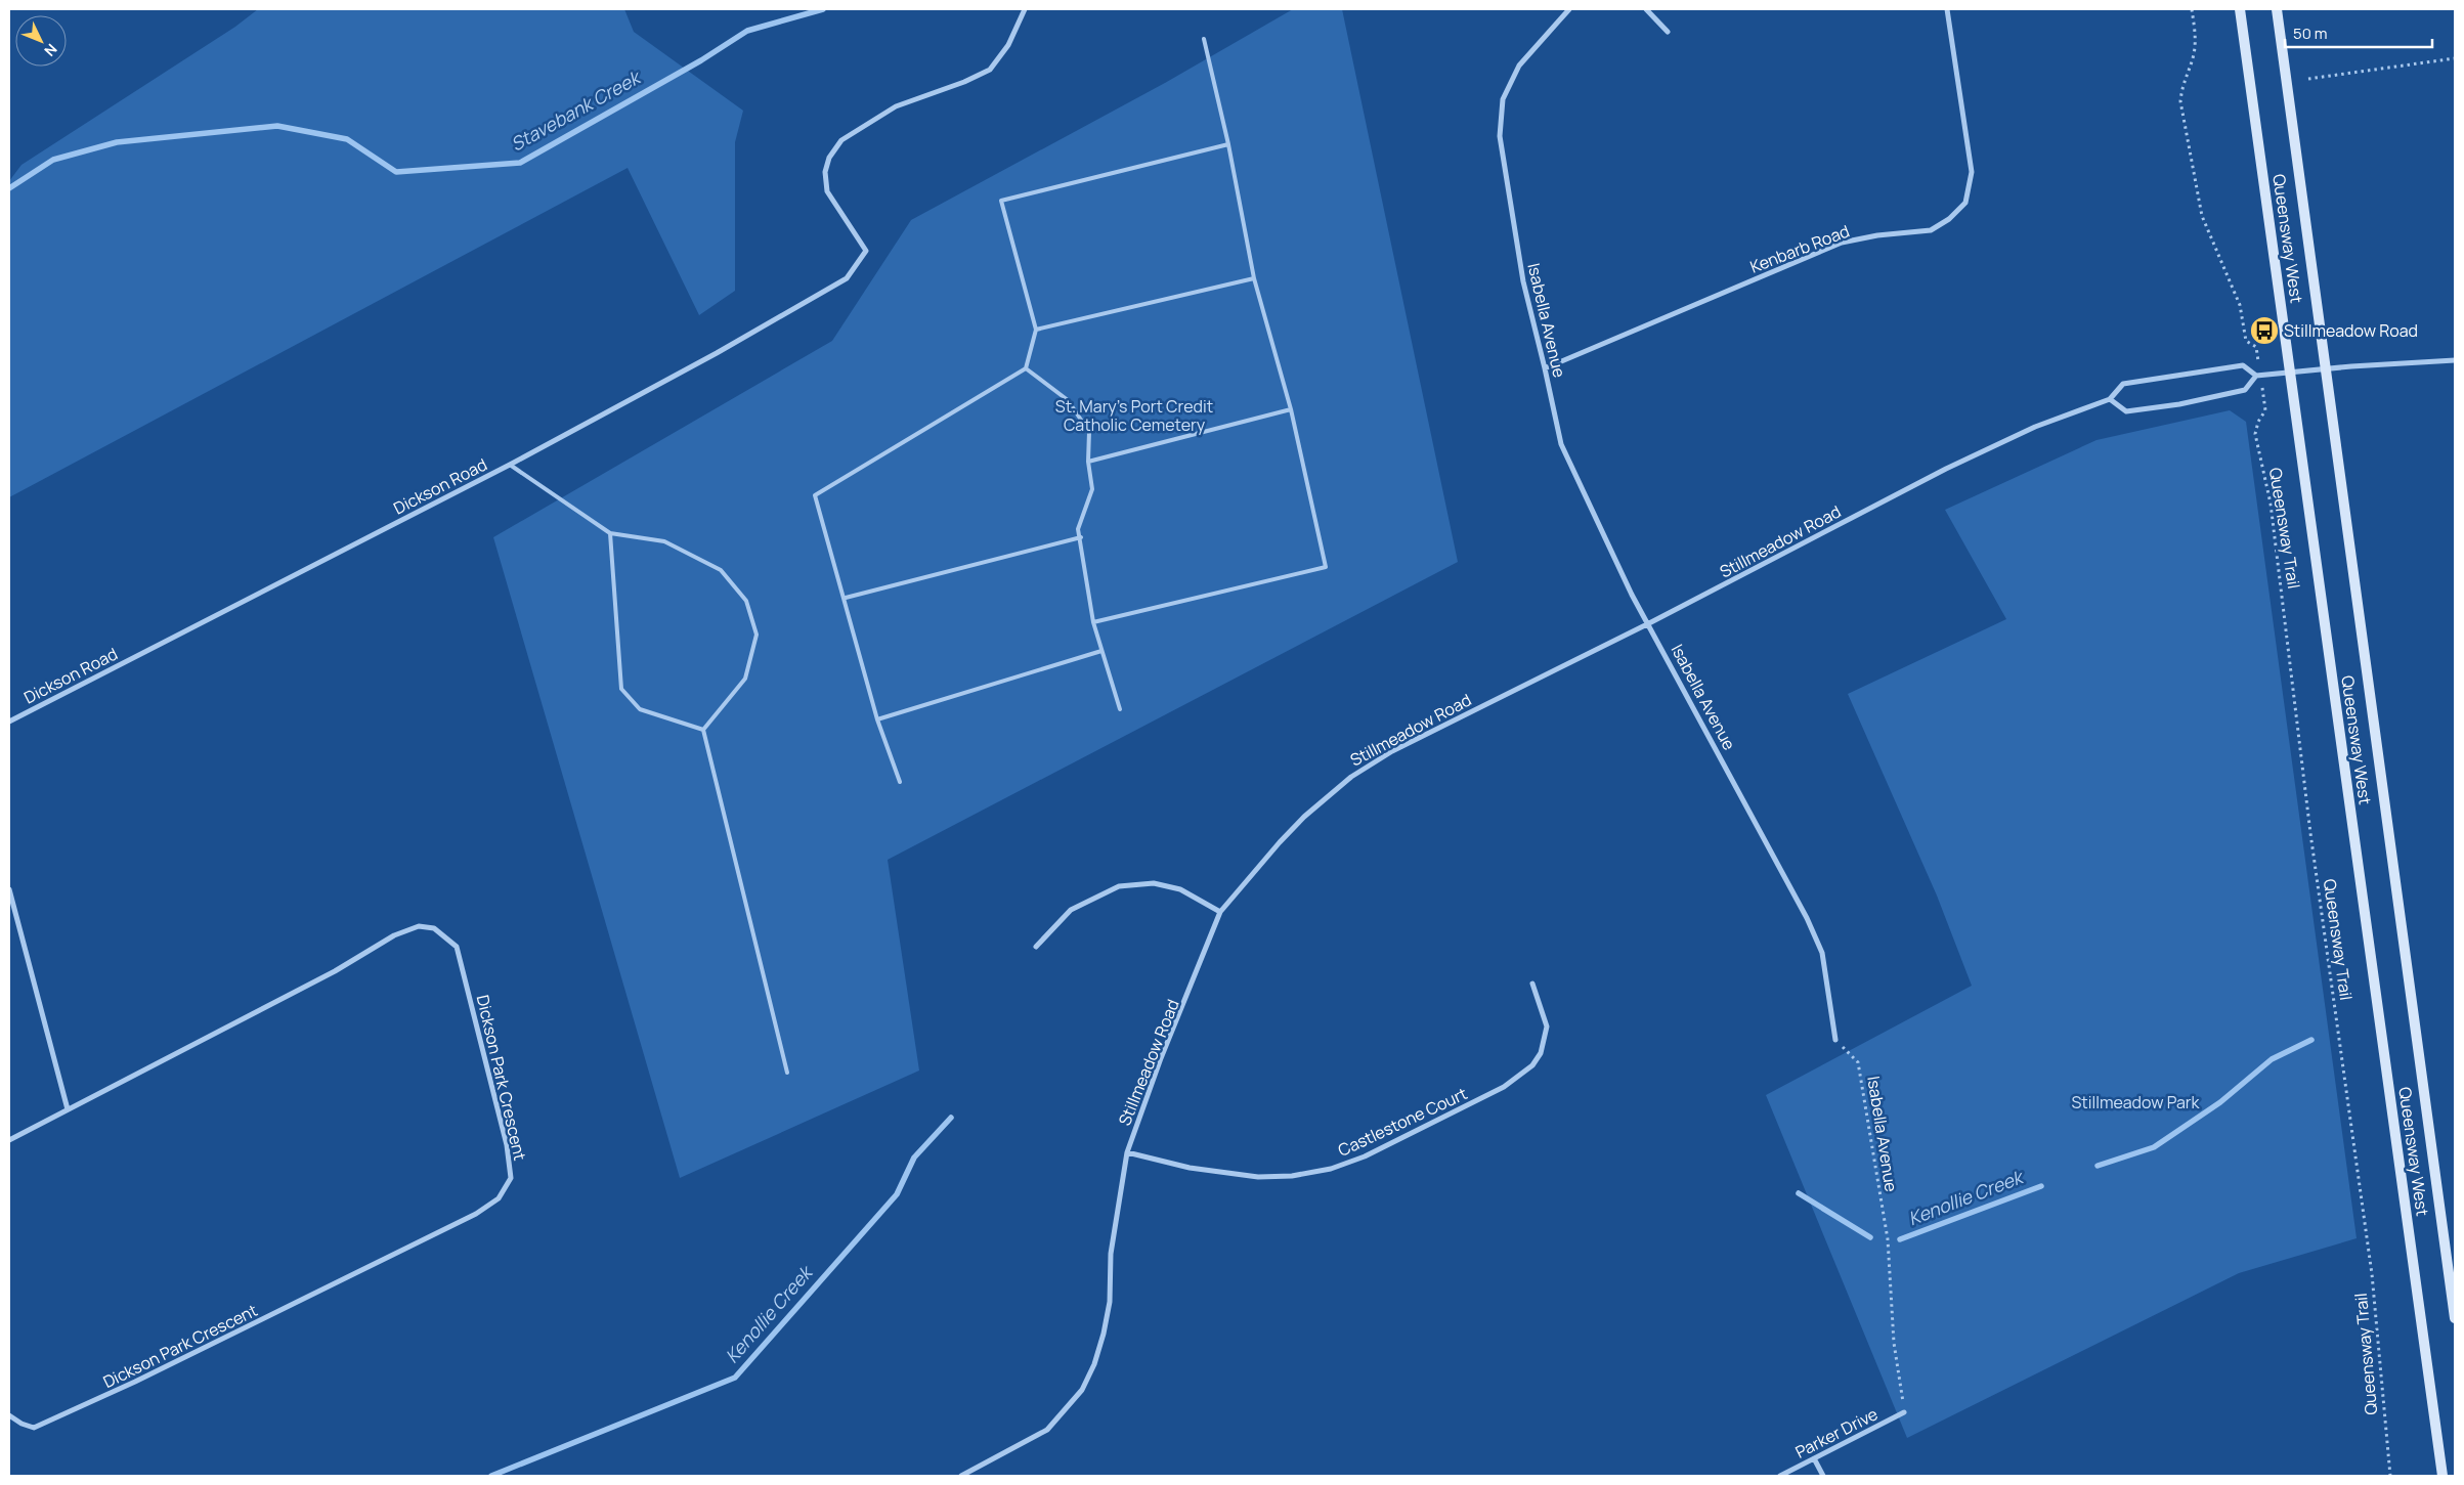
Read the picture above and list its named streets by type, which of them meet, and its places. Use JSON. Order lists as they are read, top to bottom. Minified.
{"streets":{"main road":["Queensway West"],"street":["Kenbarb Road","Isabella Avenue","Dickson Road","Stillmeadow Road","Dickson Park Crescent","Castlestone Court","Parker Drive"],"path":["Queensway Trail"]},"crossings":[["Queensway West","Stillmeadow Road"],["Kenbarb Road","Isabella Avenue"],["Isabella Avenue","Stillmeadow Road"],["Isabella Avenue","Parker Drive"],["Stillmeadow Road","Castlestone Court"]],"water":["Stavebank Creek","Kenollie Creek"],"parks":["St. Mary's Port Credit Catholic Cemetery","Stillmeadow Park"],"places":{"bus stop":["Stillmeadow Road"]},"scale_bar":"50 m","north":"bottom right"}
